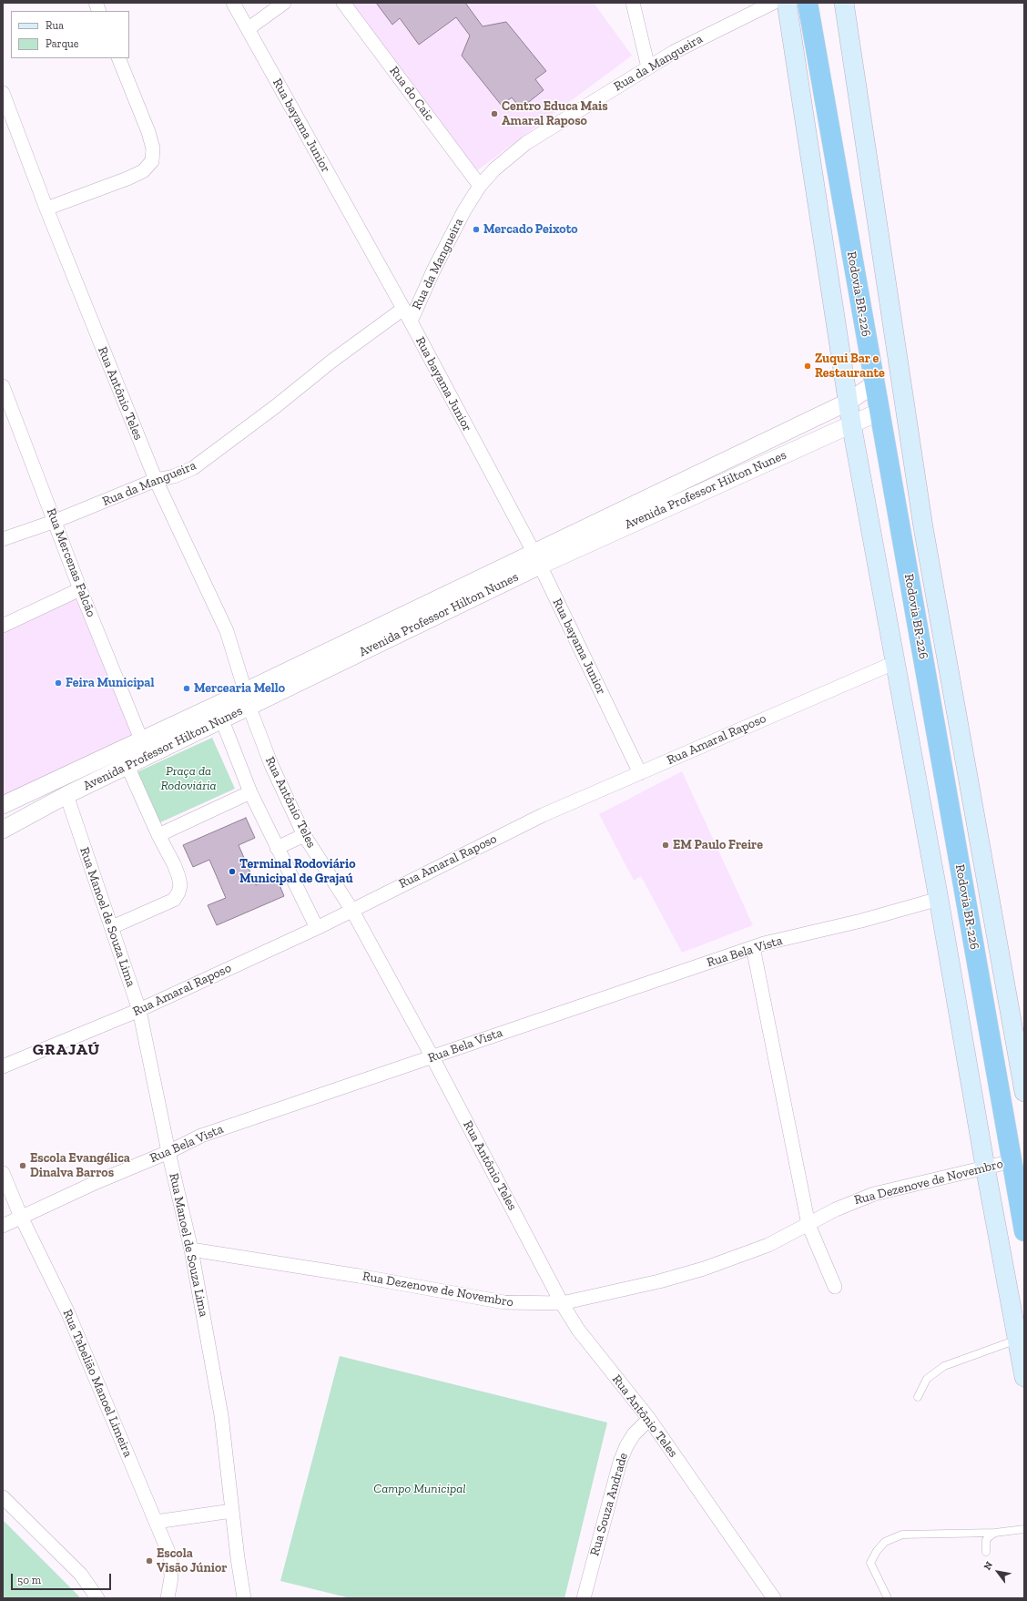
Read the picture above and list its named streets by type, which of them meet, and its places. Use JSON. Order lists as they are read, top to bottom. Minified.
{"streets":{"highway":["Rodovia BR-226"],"street":["Rua da Mangueira","Rua do Caic","Rua bayama Junior","Rua Antônio Teles","Avenida Professor Hilton Nunes","Rua Mercenas Falcão","Rua Amaral Raposo","Rua Manoel de Souza Lima","Rua Bela Vista","Rua Dezenove de Novembro","Rua Tabelião Manoel Limeira","Rua Souza Andrade"]},"crossings":[["Rua da Mangueira","Rua do Caic"],["Rua da Mangueira","Rua bayama Junior"],["Rua da Mangueira","Rua Antônio Teles"],["Rua da Mangueira","Rua Mercenas Falcão"],["Rua bayama Junior","Avenida Professor Hilton Nunes"],["Rua bayama Junior","Rua Amaral Raposo"],["Rodovia BR-226","Avenida Professor Hilton Nunes"],["Rodovia BR-226","Rua Dezenove de Novembro"],["Rua Antônio Teles","Avenida Professor Hilton Nunes"],["Rua Antônio Teles","Rua Amaral Raposo"],["Rua Antônio Teles","Rua Bela Vista"],["Rua Antônio Teles","Rua Dezenove de Novembro"],["Rua Antônio Teles","Rua Souza Andrade"],["Avenida Professor Hilton Nunes","Rua Mercenas Falcão"],["Avenida Professor Hilton Nunes","Rua Manoel de Souza Lima"],["Rua Amaral Raposo","Rua Manoel de Souza Lima"],["Rua Manoel de Souza Lima","Rua Bela Vista"],["Rua Manoel de Souza Lima","Rua Dezenove de Novembro"],["Rua Bela Vista","Rua Tabelião Manoel Limeira"]],"districts":["GRAJAÚ"],"parks":["Praça da Rodoviária","Campo Municipal"],"places":["Centro Educa Mais Amaral Raposo","Mercado Peixoto","Zuqui Bar e Restaurante","Feira Municipal","Mercearia Mello","EM Paulo Freire","Terminal Rodoviário Municipal de Grajaú","Escola Evangélica Dinalva Barros","Escola Visão Júnior"],"legend":["Rua","Parque"],"scale_bar":"50 m","north":"top left"}
